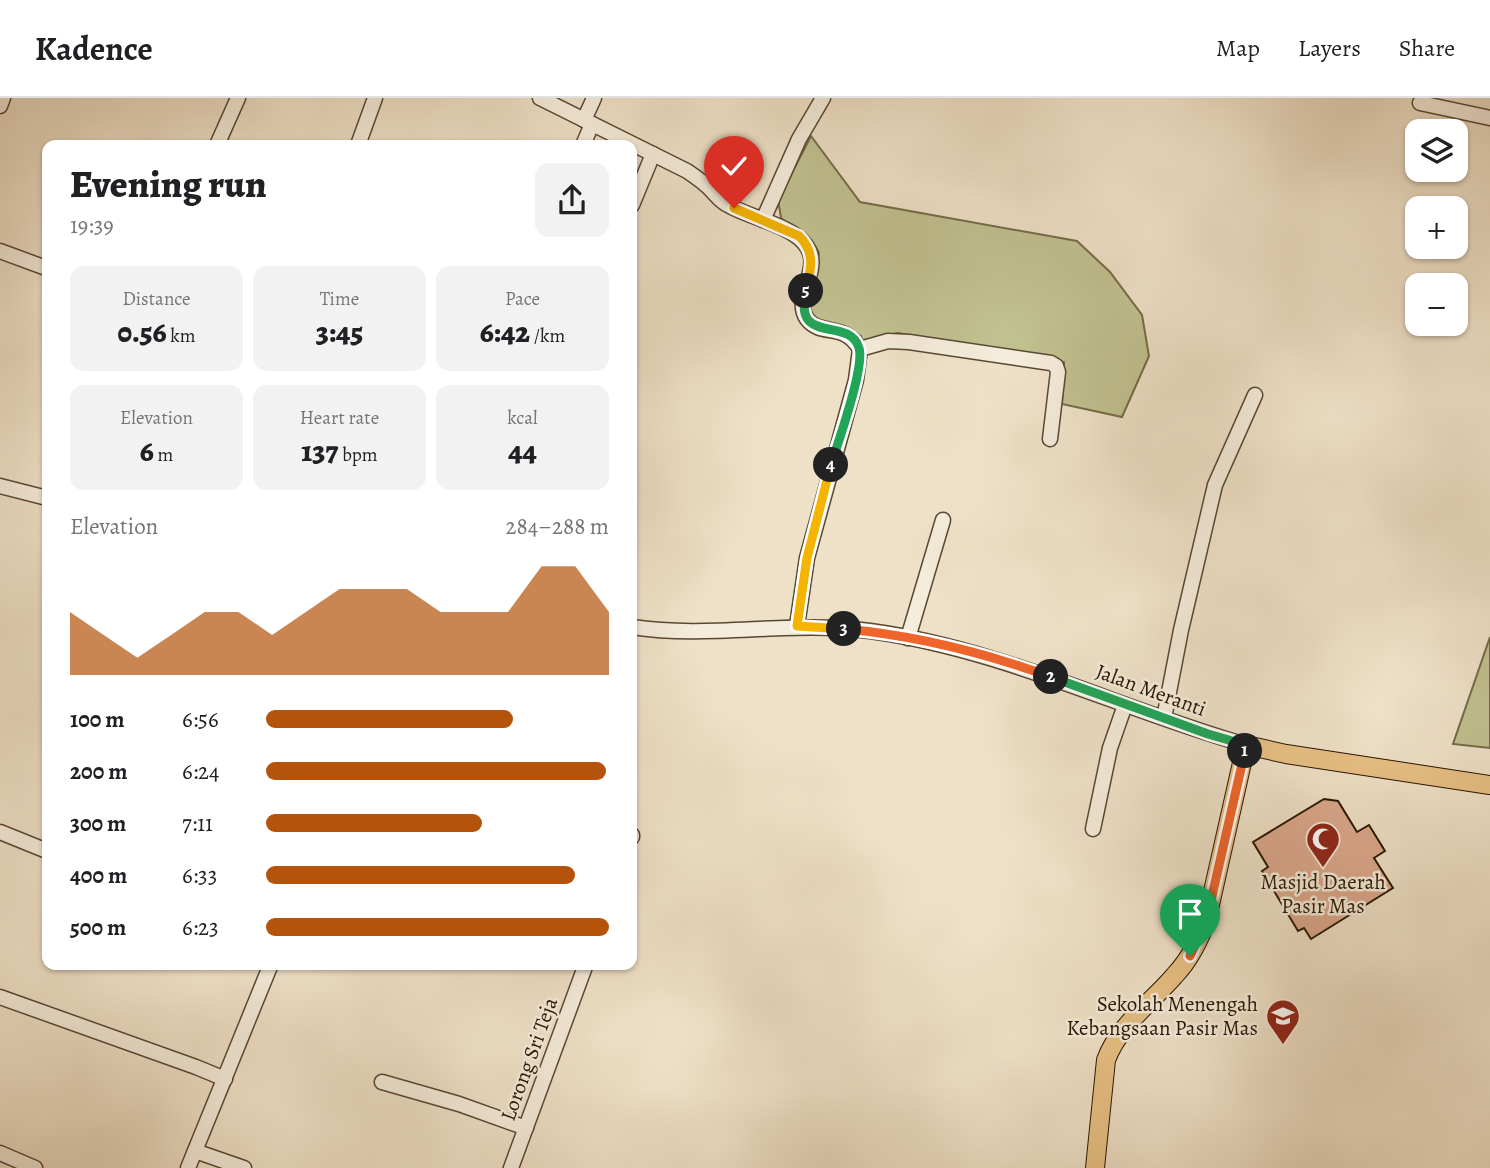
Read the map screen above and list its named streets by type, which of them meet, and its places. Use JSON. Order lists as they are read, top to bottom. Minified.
{"streets":{"main road":["Jalan Meranti"],"street":["Lorong Sri Teja"]},"places":{"mosque":["Masjid Daerah Pasir Mas"],"school or university":["Sekolah Menengah Kebangsaan Pasir Mas"]},"page":{"header":"Kadence","nav":["Map","Layers","Share"],"map_buttons":["+","−"],"heading":["Evening run","19:39"],"stats":[["Distance","0.56 km"],["Time","3:45"],["Pace","6:42 /km"],["Elevation","6 m"],["Heart rate","137 bpm"],["kcal","44"]],"pins":["5","4","3","2","1"],"chart":["Elevation","284–288 m"],"list":[{"name":"100 m","note":"6:56"},{"name":"200 m","note":"6:24"},{"name":"300 m","note":"7:11"},{"name":"400 m","note":"6:33"},{"name":"500 m","note":"6:23"}]}}
